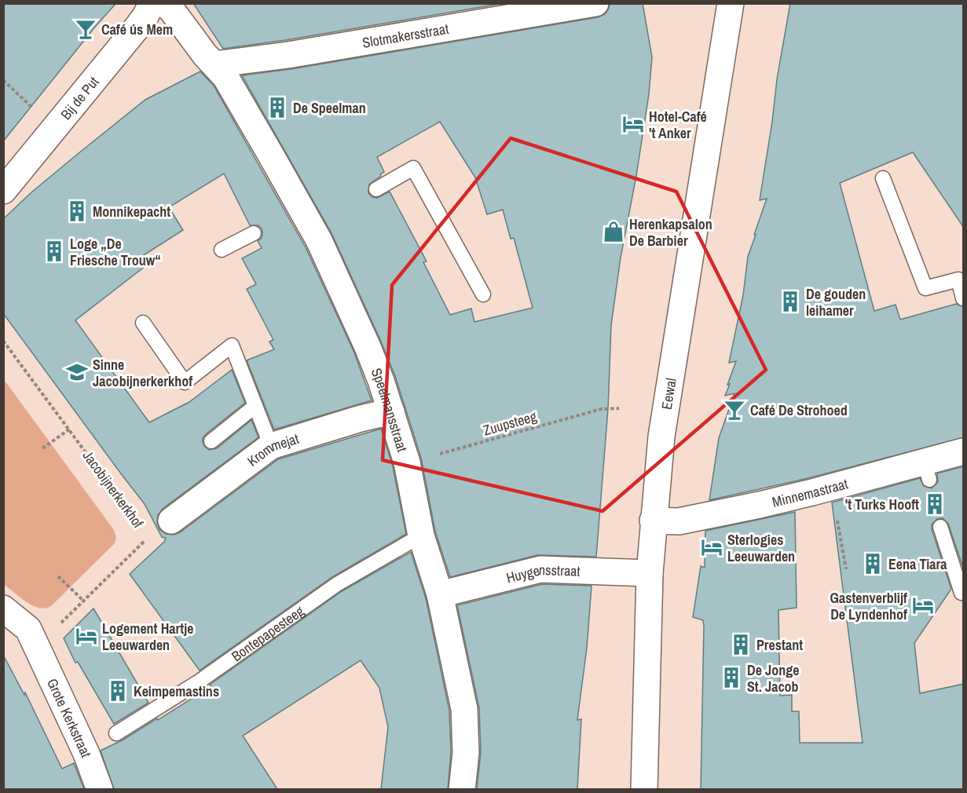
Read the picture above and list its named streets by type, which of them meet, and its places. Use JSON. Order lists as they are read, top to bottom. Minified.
{"streets":{"street":["Slotmakersstraat","Bij de Put","Eewal","Speelmansstraat","Krommejat","Minnemastraat","Huygensstraat","Grote Kerkstraat"],"lane":["Bontepapesteeg"],"path":["Zuupsteeg","Jacobijnerkerkhof"]},"crossings":[["Slotmakersstraat","Speelmansstraat"],["Eewal","Minnemastraat"],["Eewal","Huygensstraat"],["Speelmansstraat","Zuupsteeg"],["Speelmansstraat","Krommejat"],["Speelmansstraat","Huygensstraat"],["Speelmansstraat","Bontepapesteeg"],["Jacobijnerkerkhof","Grote Kerkstraat"]],"places":{"bar":["Café ús Mem","Café De Strohoed"],"building":["De Speelman","Monnikepacht","Loge „De Friesche Trouw“","De gouden leihamer","'t Turks Hooft","Eena Tiara","Prestant","De Jonge St. Jacob","Keimpemastins"],"hotel":["Hotel-Café 't Anker","Sterlogies Leeuwarden","Gastenverblijf De Lyndenhof","Logement Hartje Leeuwarden"],"shop":["Herenkapsalon De Barbier"],"school or university":["Sinne Jacobijnerkerkhof"]}}
